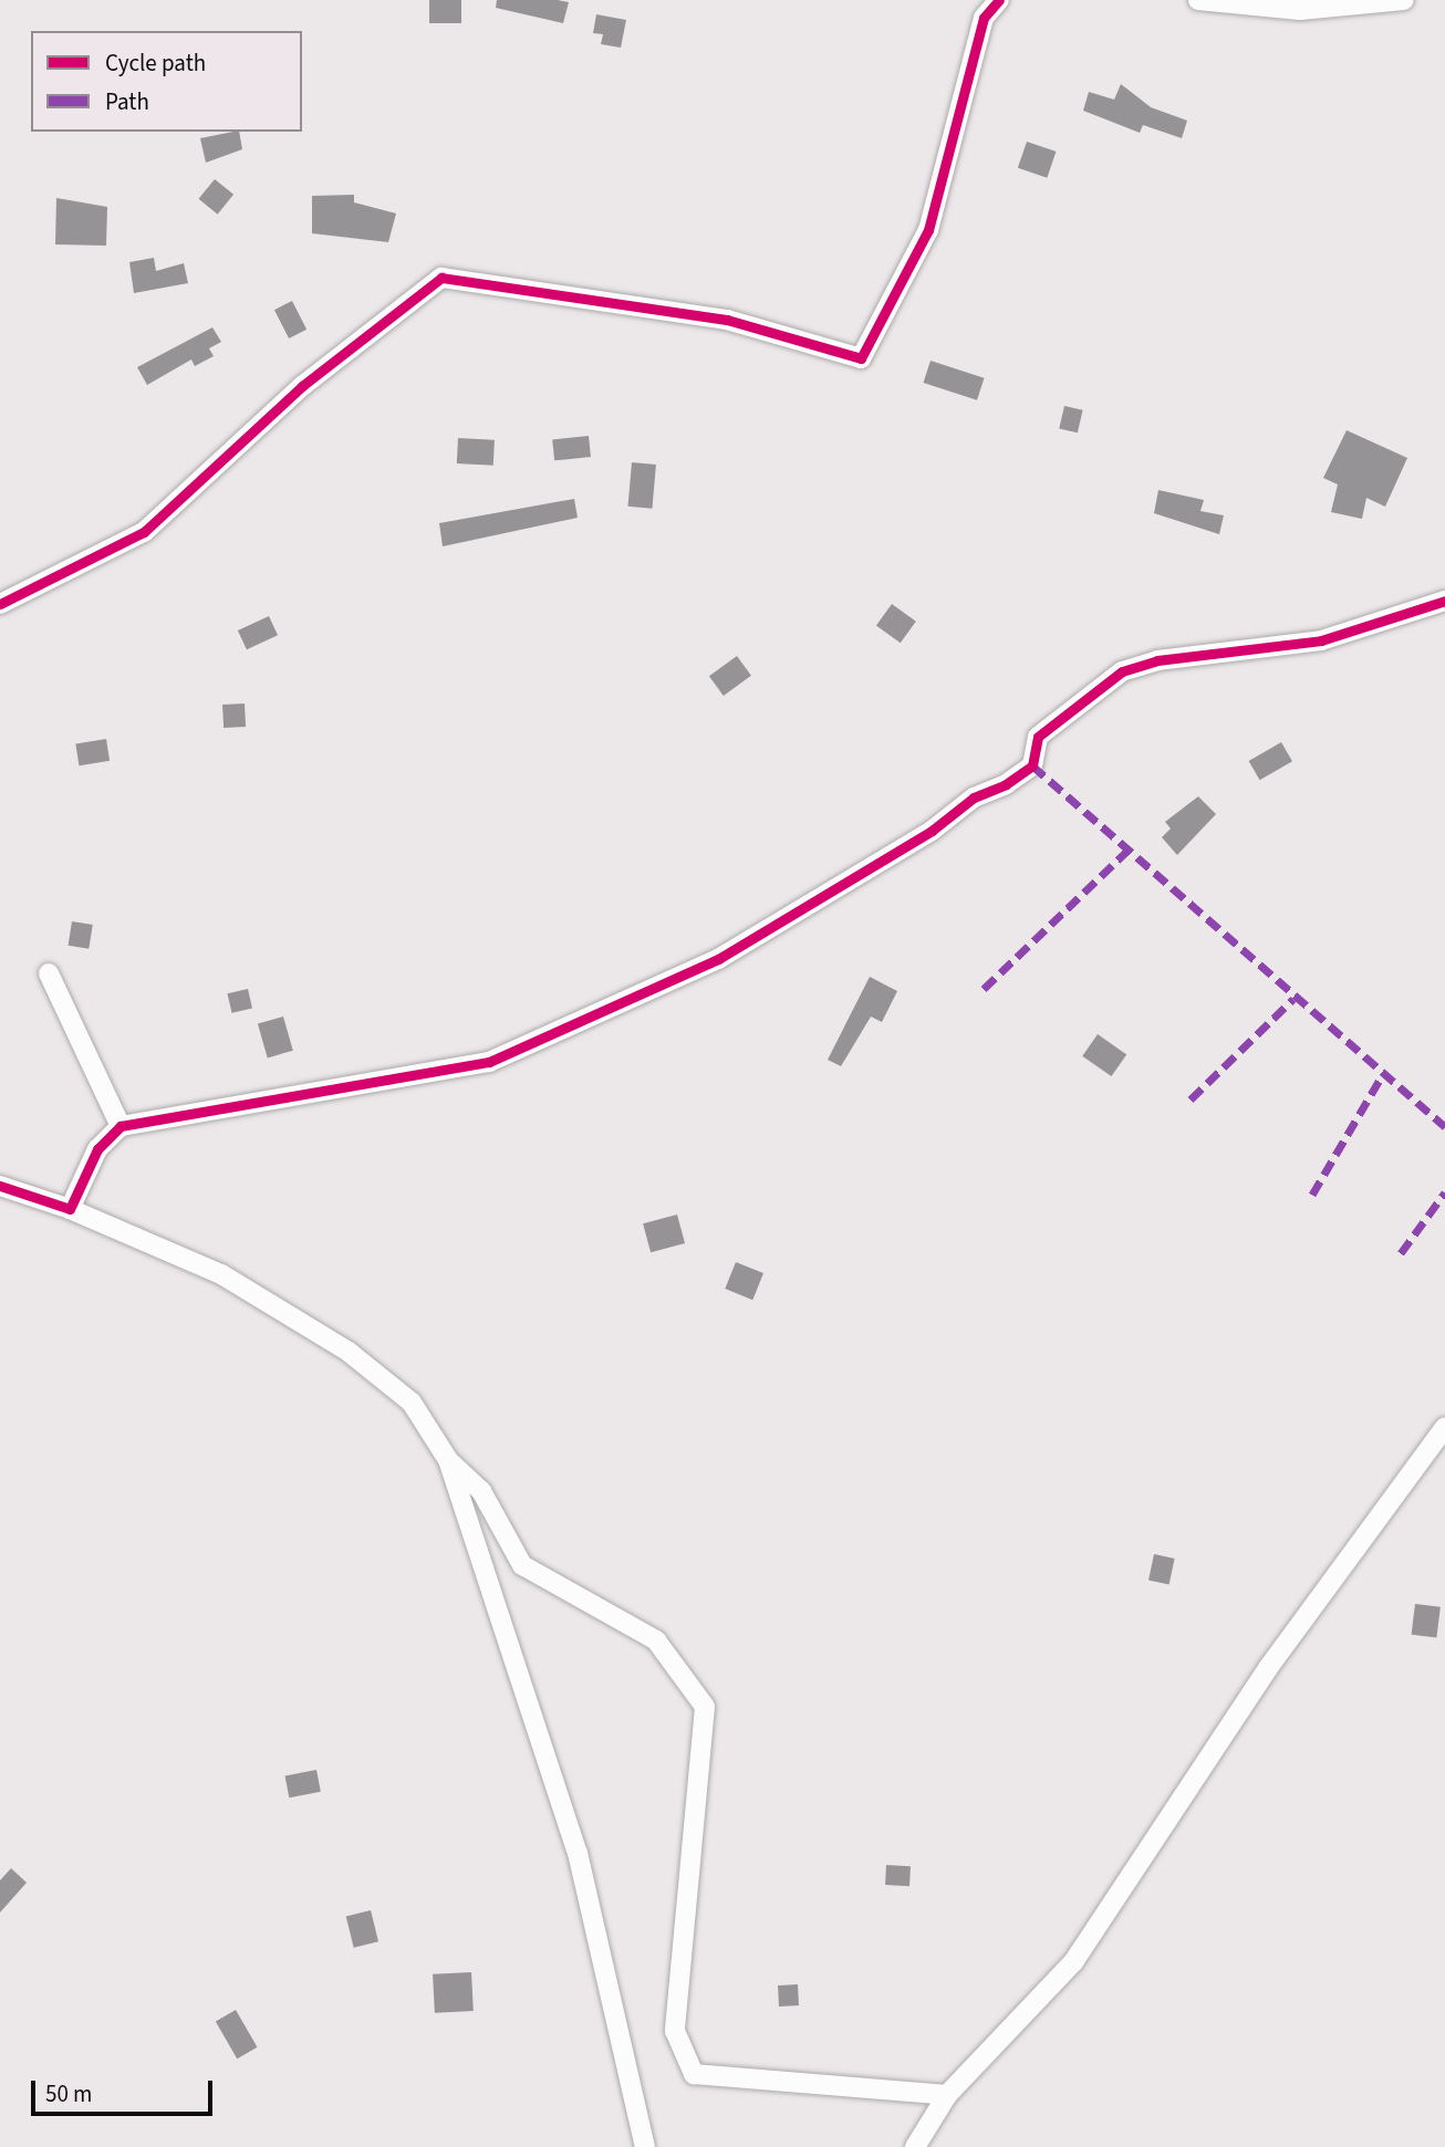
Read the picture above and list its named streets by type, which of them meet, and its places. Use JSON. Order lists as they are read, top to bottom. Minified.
{"legend":["Cycle path","Path"],"scale_bar":"50 m"}
